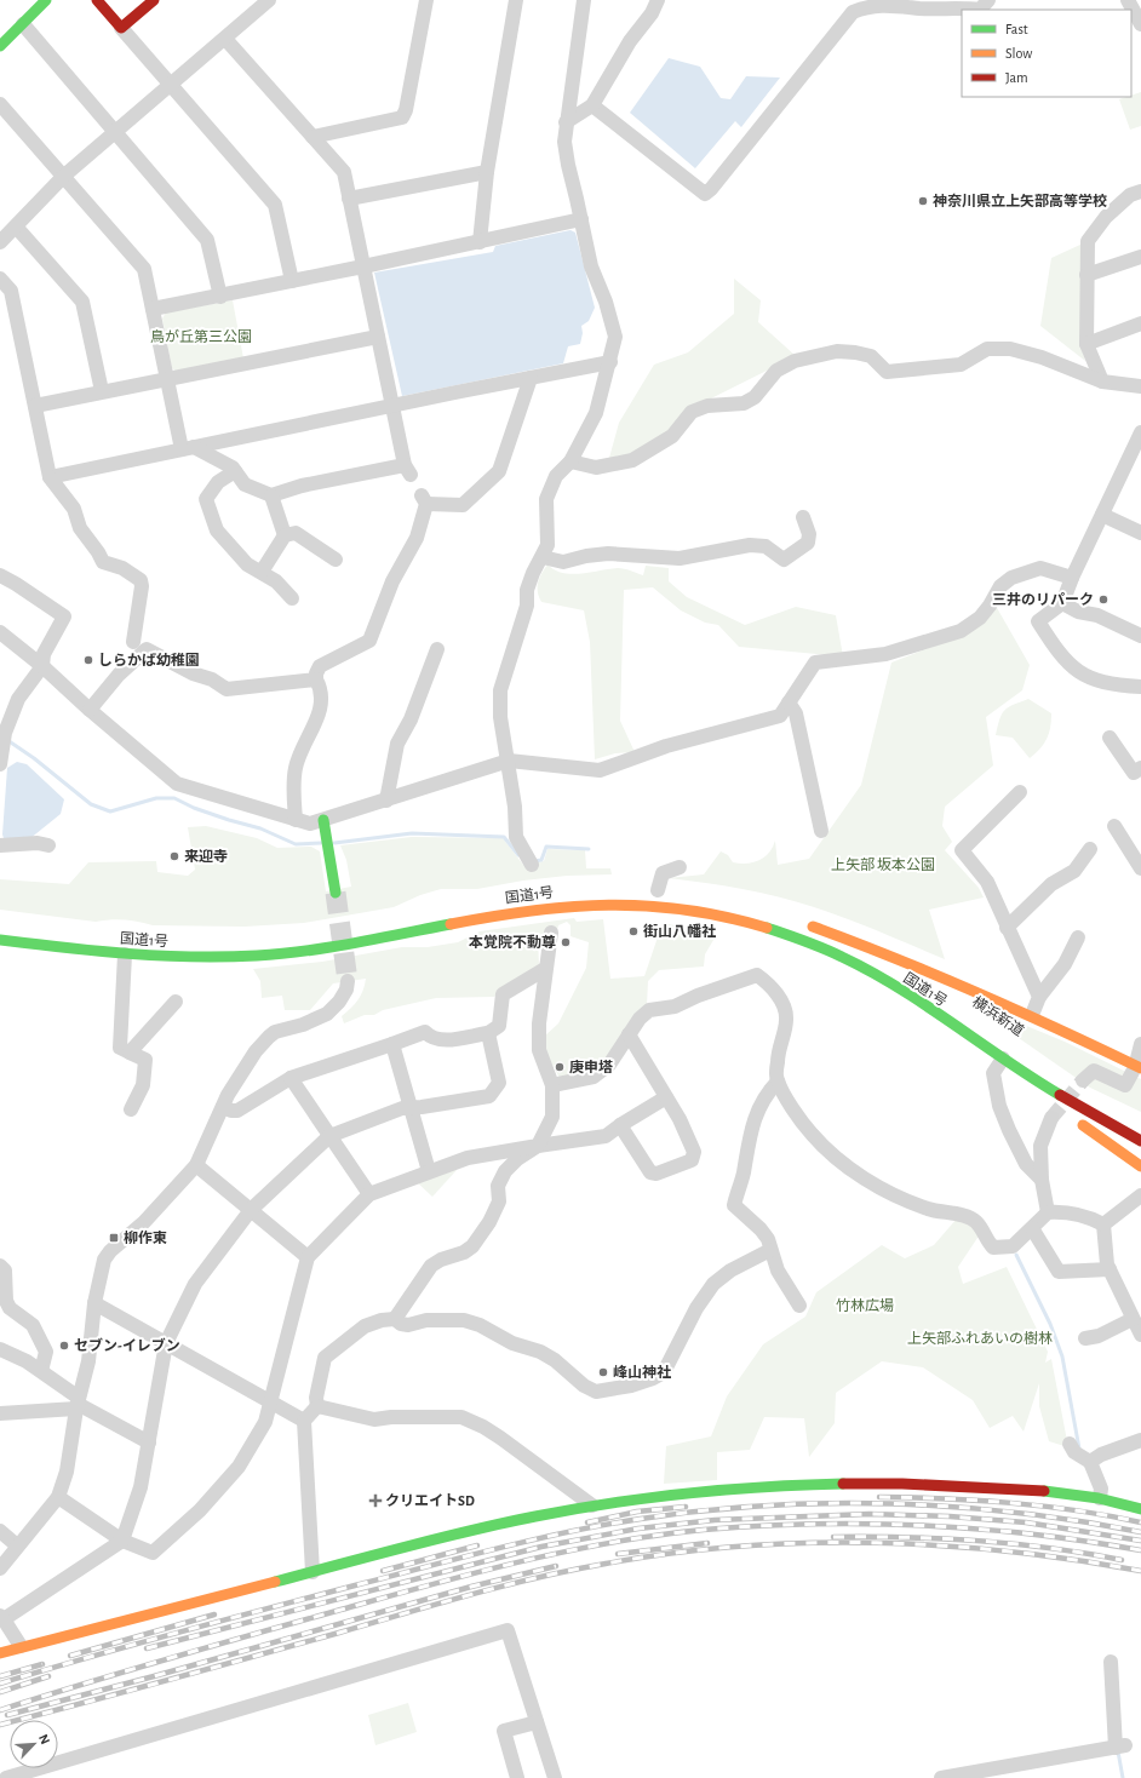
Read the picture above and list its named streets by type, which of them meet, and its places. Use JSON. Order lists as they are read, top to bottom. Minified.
{"streets":{"main road":["国道1号"]},"parks":["鳥が丘第三公園","上矢部 坂本公園","竹林広場","上矢部ふれあいの樹林"],"places":{"other":["神奈川県立上矢部高等学校","三井のリパーク","しらかば幼稚園","来迎寺","街山八幡社","本覚院不動尊","庚申塔","セブン-イレブン","峰山神社"],"transit":["柳作東"],"health":["クリエイトSD"]},"legend":["Fast","Slow","Jam"],"north":"top right"}
